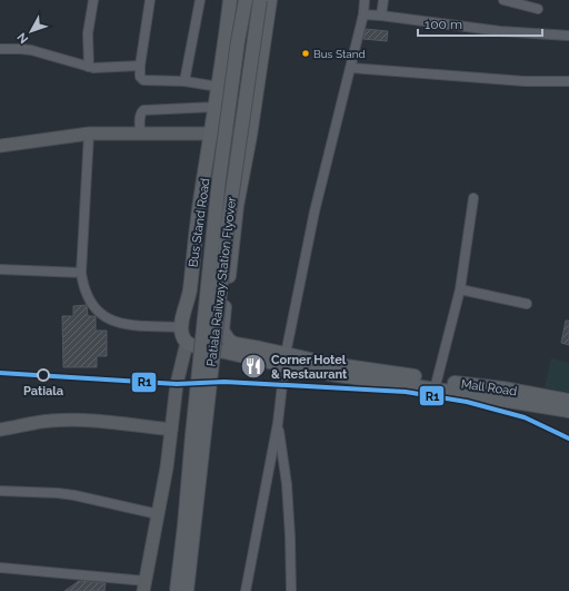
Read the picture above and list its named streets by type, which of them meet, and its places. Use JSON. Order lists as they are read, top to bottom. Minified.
{"streets":{"main road":["Bus Stand Road","Patiala Railway Station Flyover","Mall Road"]},"places":{"other":["Bus Stand","Patiala"],"restaurant":["Corner Hotel & Restaurant"]},"lines":["transit line R1"],"scale_bar":"100 m","north":"bottom left"}
